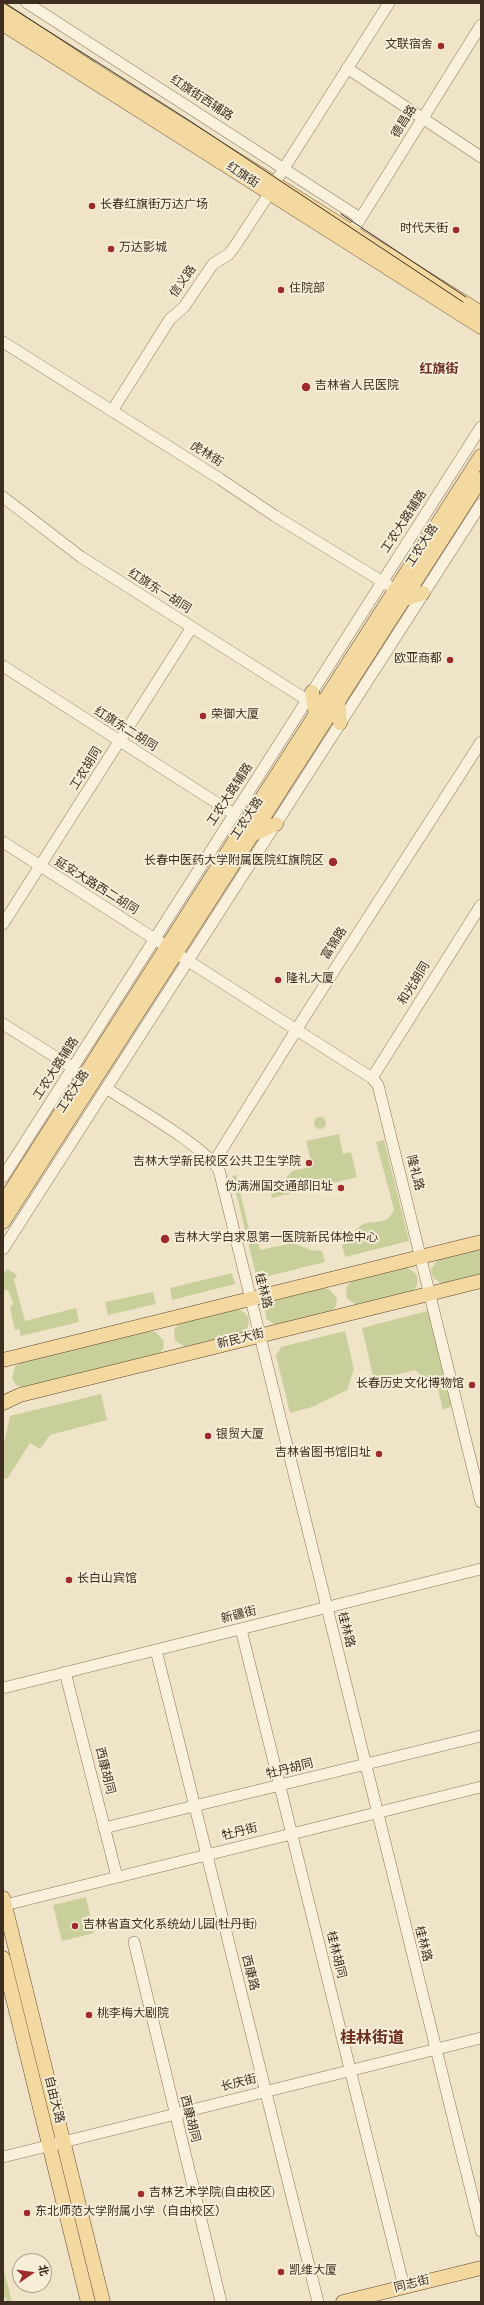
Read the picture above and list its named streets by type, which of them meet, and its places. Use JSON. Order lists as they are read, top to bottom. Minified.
{"streets":{"main road":["红旗街","工农大路","新民大街","自由大路","同志街"],"street":["红旗街西辅路","德昌路","信义路","虎林街","工农大路辅路","红旗东一胡同","红旗东二胡同","工农胡同","延安大路西二胡同","富锦路","和光胡同","隆礼路","桂林路","新疆街","牡丹胡同","西康胡同","牡丹街","桂林胡同","西康路","长庆街"]},"crossings":[["红旗街西辅路","德昌路"],["红旗街西辅路","信义路"],["德昌路","红旗街"],["红旗街","信义路"],["信义路","虎林街"],["虎林街","工农大路辅路"],["虎林街","工农大路"],["工农大路辅路","红旗东一胡同"],["工农大路辅路","红旗东二胡同"],["工农大路辅路","延安大路西二胡同"],["工农大路","延安大路西二胡同"],["红旗东一胡同","工农胡同"],["红旗东二胡同","工农胡同"],["工农胡同","延安大路西二胡同"],["富锦路","桂林路"],["和光胡同","隆礼路"],["隆礼路","新民大街"],["桂林路","新民大街"],["桂林路","新疆街"],["桂林路","牡丹胡同"],["桂林路","牡丹街"],["桂林路","长庆街"],["新疆街","西康胡同"],["新疆街","桂林胡同"],["新疆街","西康路"],["牡丹胡同","西康胡同"],["牡丹胡同","桂林胡同"],["牡丹胡同","西康路"],["西康胡同","牡丹街"],["西康胡同","长庆街"],["牡丹街","桂林胡同"],["牡丹街","西康路"],["牡丹街","自由大路"],["桂林胡同","长庆街"],["桂林胡同","同志街"],["西康路","长庆街"],["长庆街","自由大路"]],"districts":["红旗街","桂林街道"],"places":["文联宿舍","长春红旗街万达广场","时代天街","万达影城","住院部","吉林省人民医院","欧亚商都","荣御大厦","长春中医药大学附属医院红旗院区","隆礼大厦","吉林大学新民校区公共卫生学院","伪满洲国交通部旧址","吉林大学白求恩第一医院新民体检中心","长春历史文化博物馆","银贸大厦","吉林省图书馆旧址","长白山宾馆","吉林省直文化系统幼儿园(牡丹街)","桃李梅大剧院","吉林艺术学院(自由校区)","东北师范大学附属小学（自由校区）","凯维大厦"],"north":"right"}
